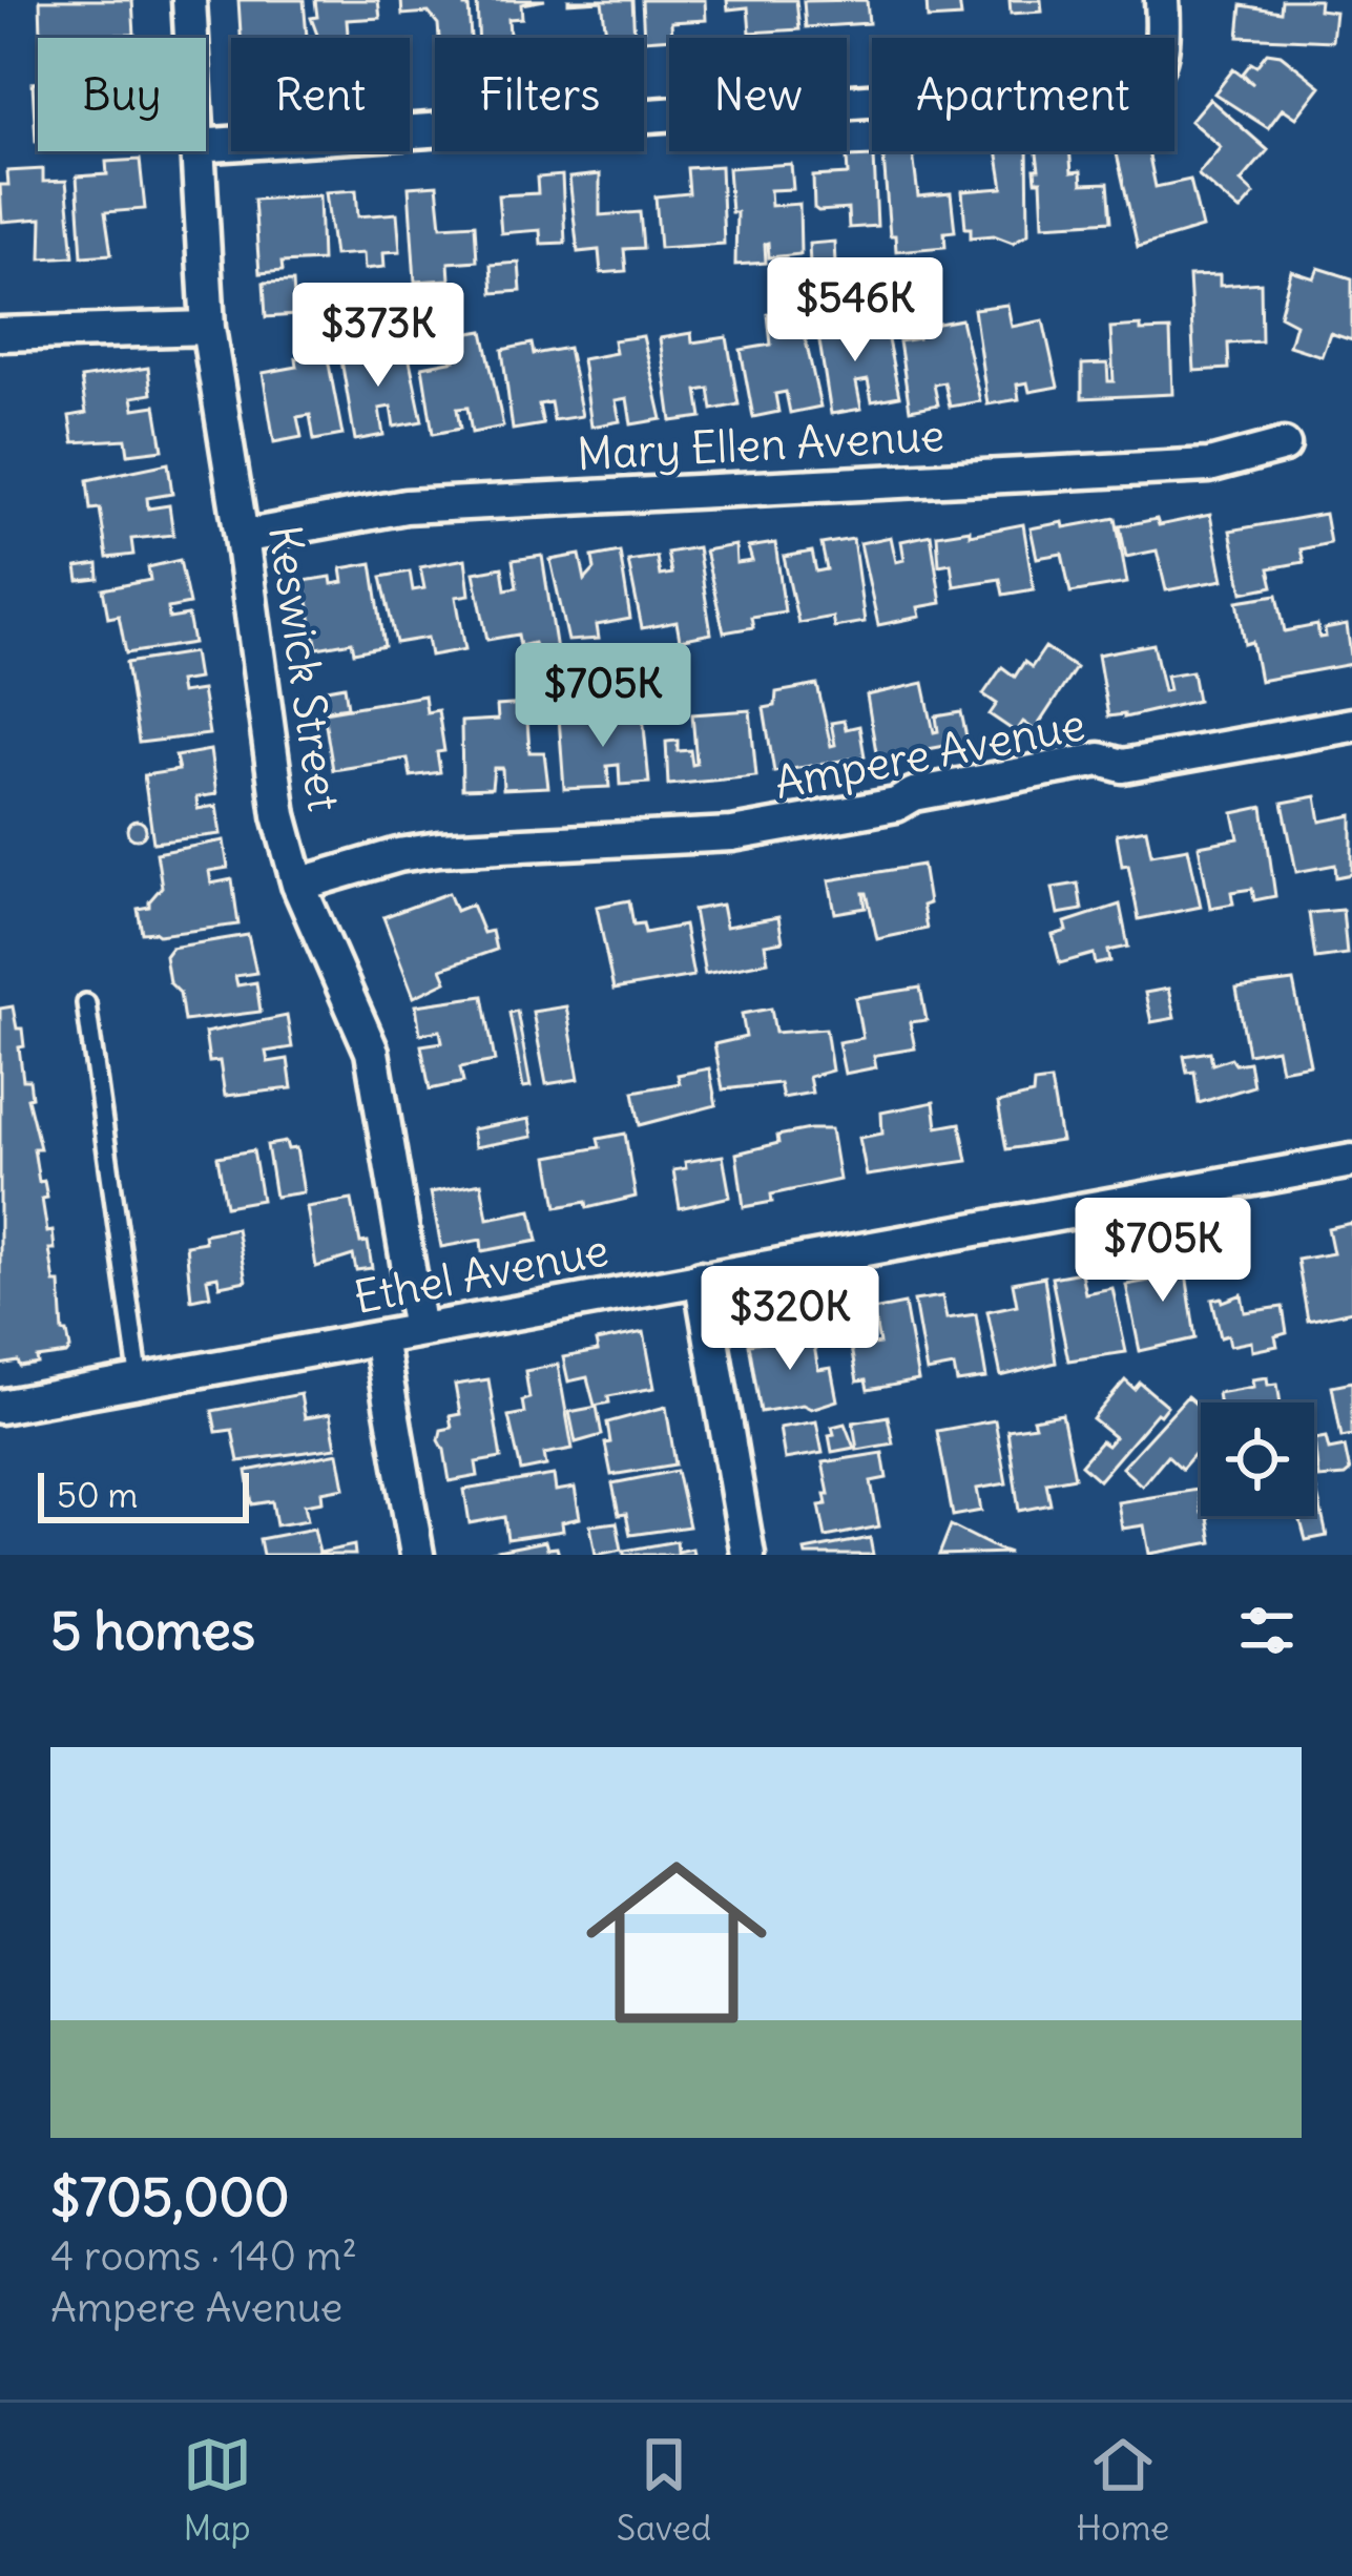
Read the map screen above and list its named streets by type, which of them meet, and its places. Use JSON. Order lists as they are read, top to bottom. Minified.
{"streets":{"street":["Mary Ellen Avenue","Keswick Street","Ampere Avenue","Ethel Avenue"]},"crossings":[["Mary Ellen Avenue","Keswick Street"],["Keswick Street","Ampere Avenue"],["Keswick Street","Ethel Avenue"]],"scale_bar":"50 m","page":{"chip":["Buy","Rent","Filters","New","Apartment"],"price":["$546K","$373K","$705K","$705K","$320K"],"scale":"50 m","heading":"5 homes","list":[{"name":"$705,000","note":"4 rooms · 140 m² · Ampere Avenue"}],"tabs":["Map","Saved","Home"]}}
